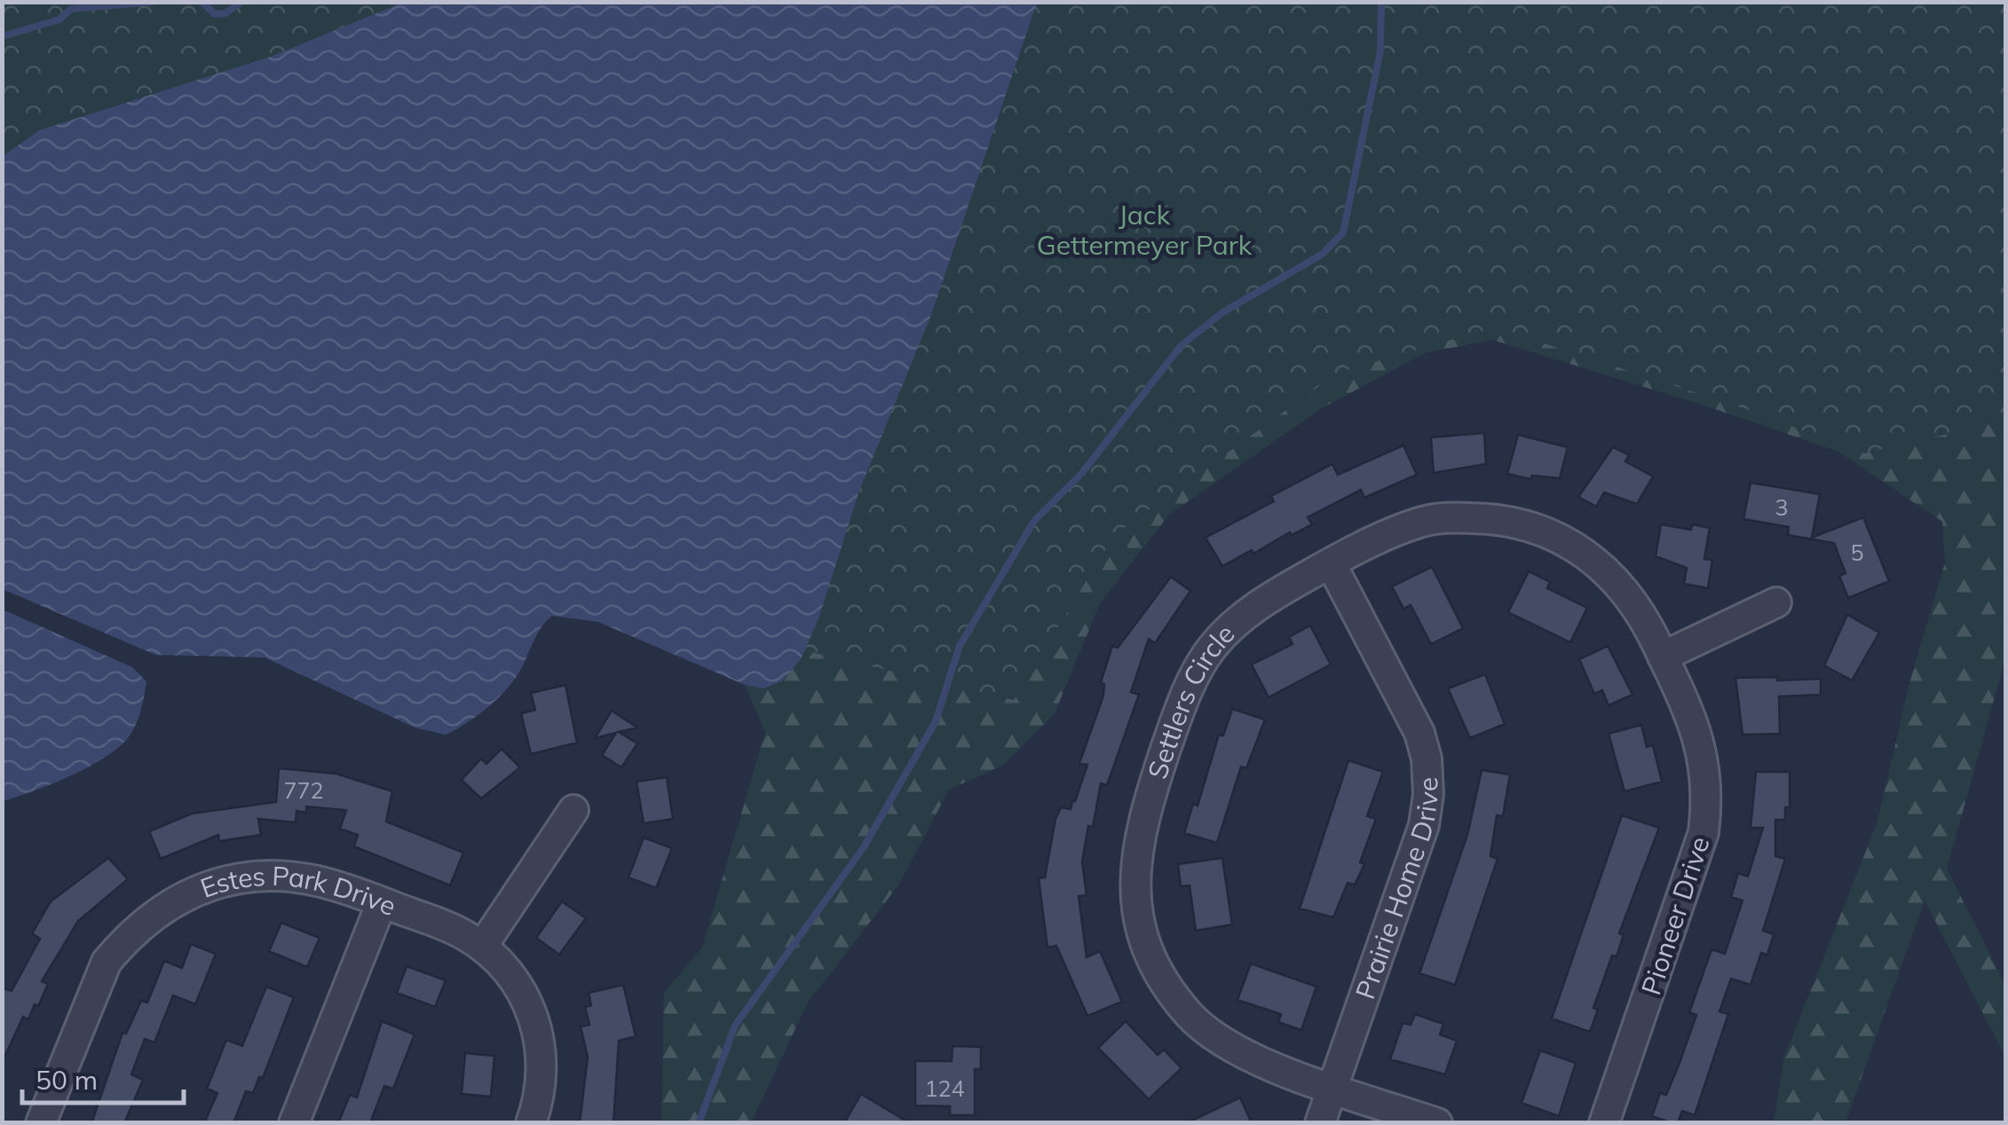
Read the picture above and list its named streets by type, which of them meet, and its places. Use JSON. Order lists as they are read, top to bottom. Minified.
{"streets":{"street":["Settlers Circle","Prairie Home Drive","Estes Park Drive","Pioneer Drive"]},"crossings":[["Settlers Circle","Prairie Home Drive"],["Settlers Circle","Pioneer Drive"]],"parks":["Jack Gettermeyer Park"],"house_numbers":["3","5","772","124"],"scale_bar":"50 m"}
